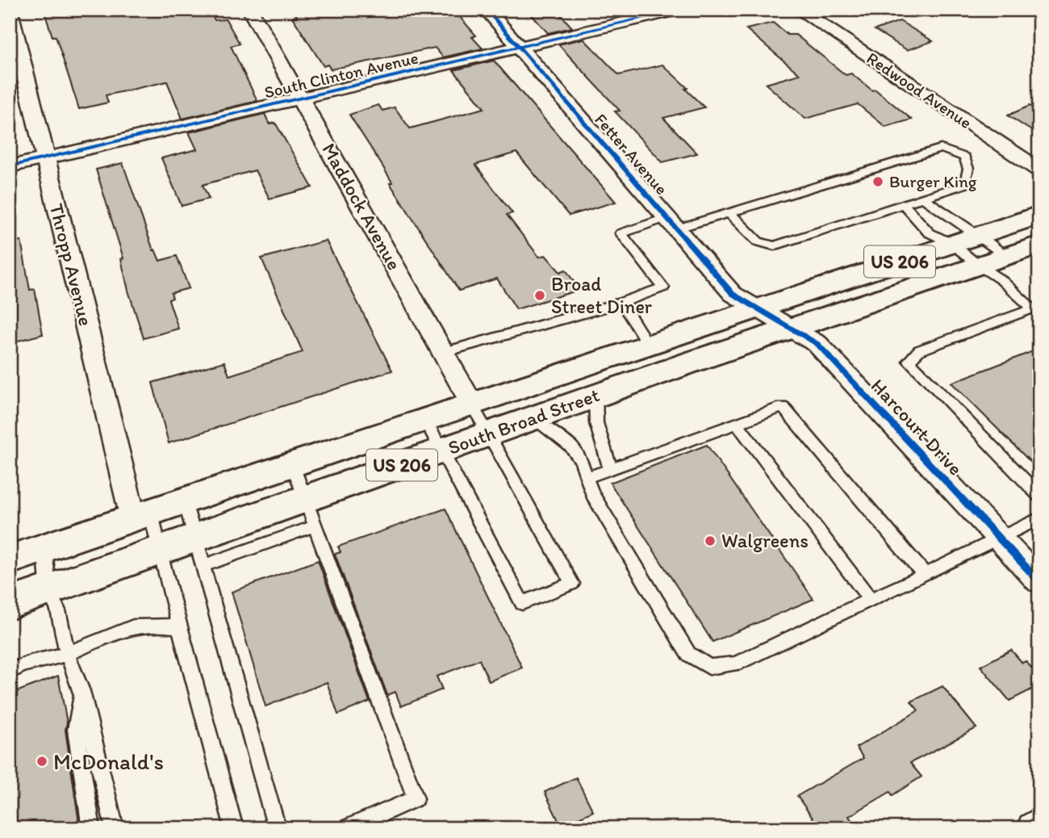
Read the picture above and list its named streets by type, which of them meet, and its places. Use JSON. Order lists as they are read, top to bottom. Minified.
{"streets":{"main road":["US 206","South Broad Street"],"street":["South Clinton Avenue","Redwood Avenue","Fetter Avenue","Maddock Avenue","Thropp Avenue","Harcourt Drive"]},"crossings":[["South Clinton Avenue","Fetter Avenue"],["South Clinton Avenue","Maddock Avenue"],["South Clinton Avenue","Thropp Avenue"],["Fetter Avenue","South Broad Street"],["Fetter Avenue","Harcourt Drive"],["Maddock Avenue","South Broad Street"],["Thropp Avenue","South Broad Street"],["South Broad Street","Harcourt Drive"]],"places":["Burger King","Broad Street Diner","Walgreens","McDonald's"]}
